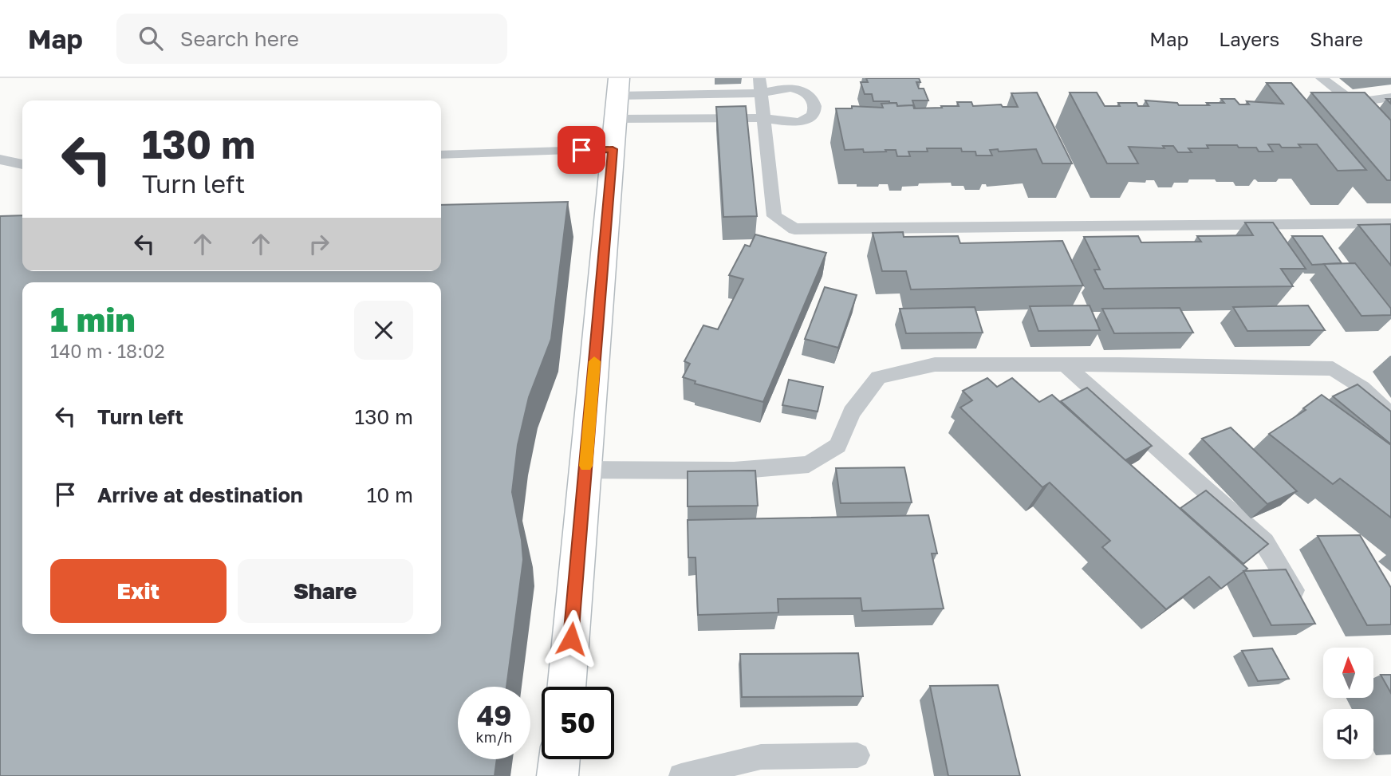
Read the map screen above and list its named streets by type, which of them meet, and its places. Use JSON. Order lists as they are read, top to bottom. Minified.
{"north":"top","page":{"header":"Map","search":"Search here","nav":["Map","Layers","Share"],"turn":["130 m","Turn left"],"heading":["1 min","140 m · 18:02"],"list":[{"name":"Turn left","value":"130 m"},{"name":"Arrive at destination","value":"10 m"}],"buttons":["Exit","Share"],"speed":"49 km/h","limit":"50"}}
